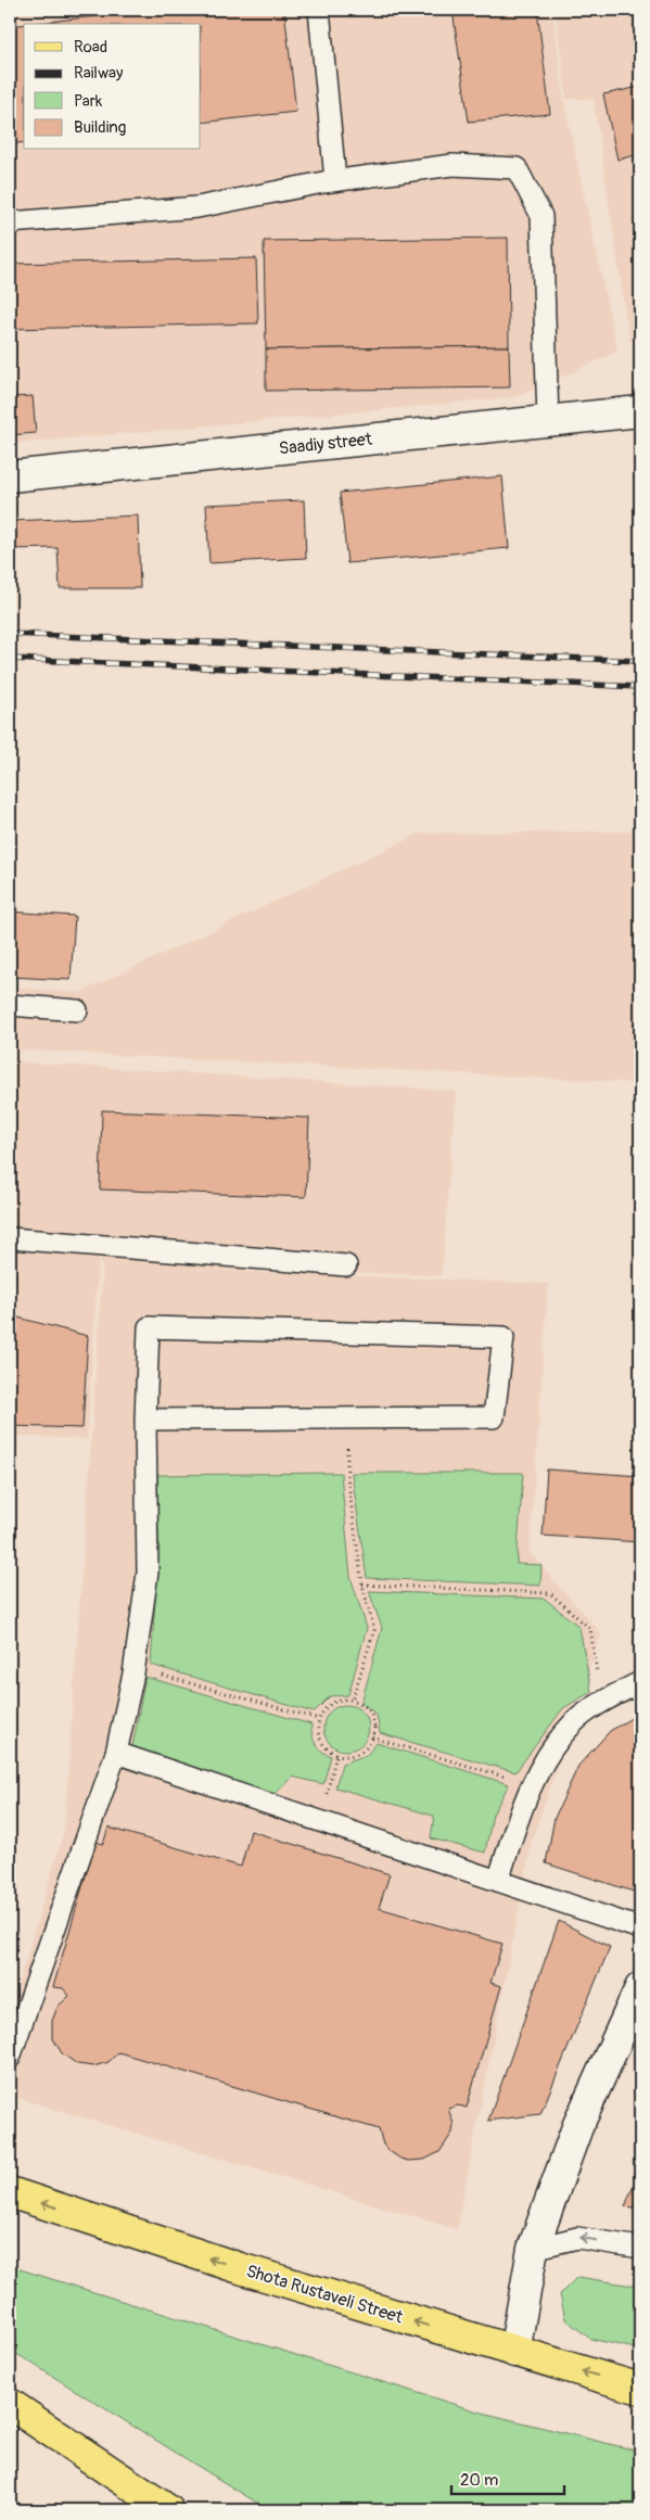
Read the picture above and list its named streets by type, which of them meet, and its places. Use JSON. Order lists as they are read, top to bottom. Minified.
{"streets":{"main road":["Shota Rustaveli Street"],"street":["Saadiy street"]},"legend":["Road","Railway","Park","Building"],"scale_bar":"20 m"}
